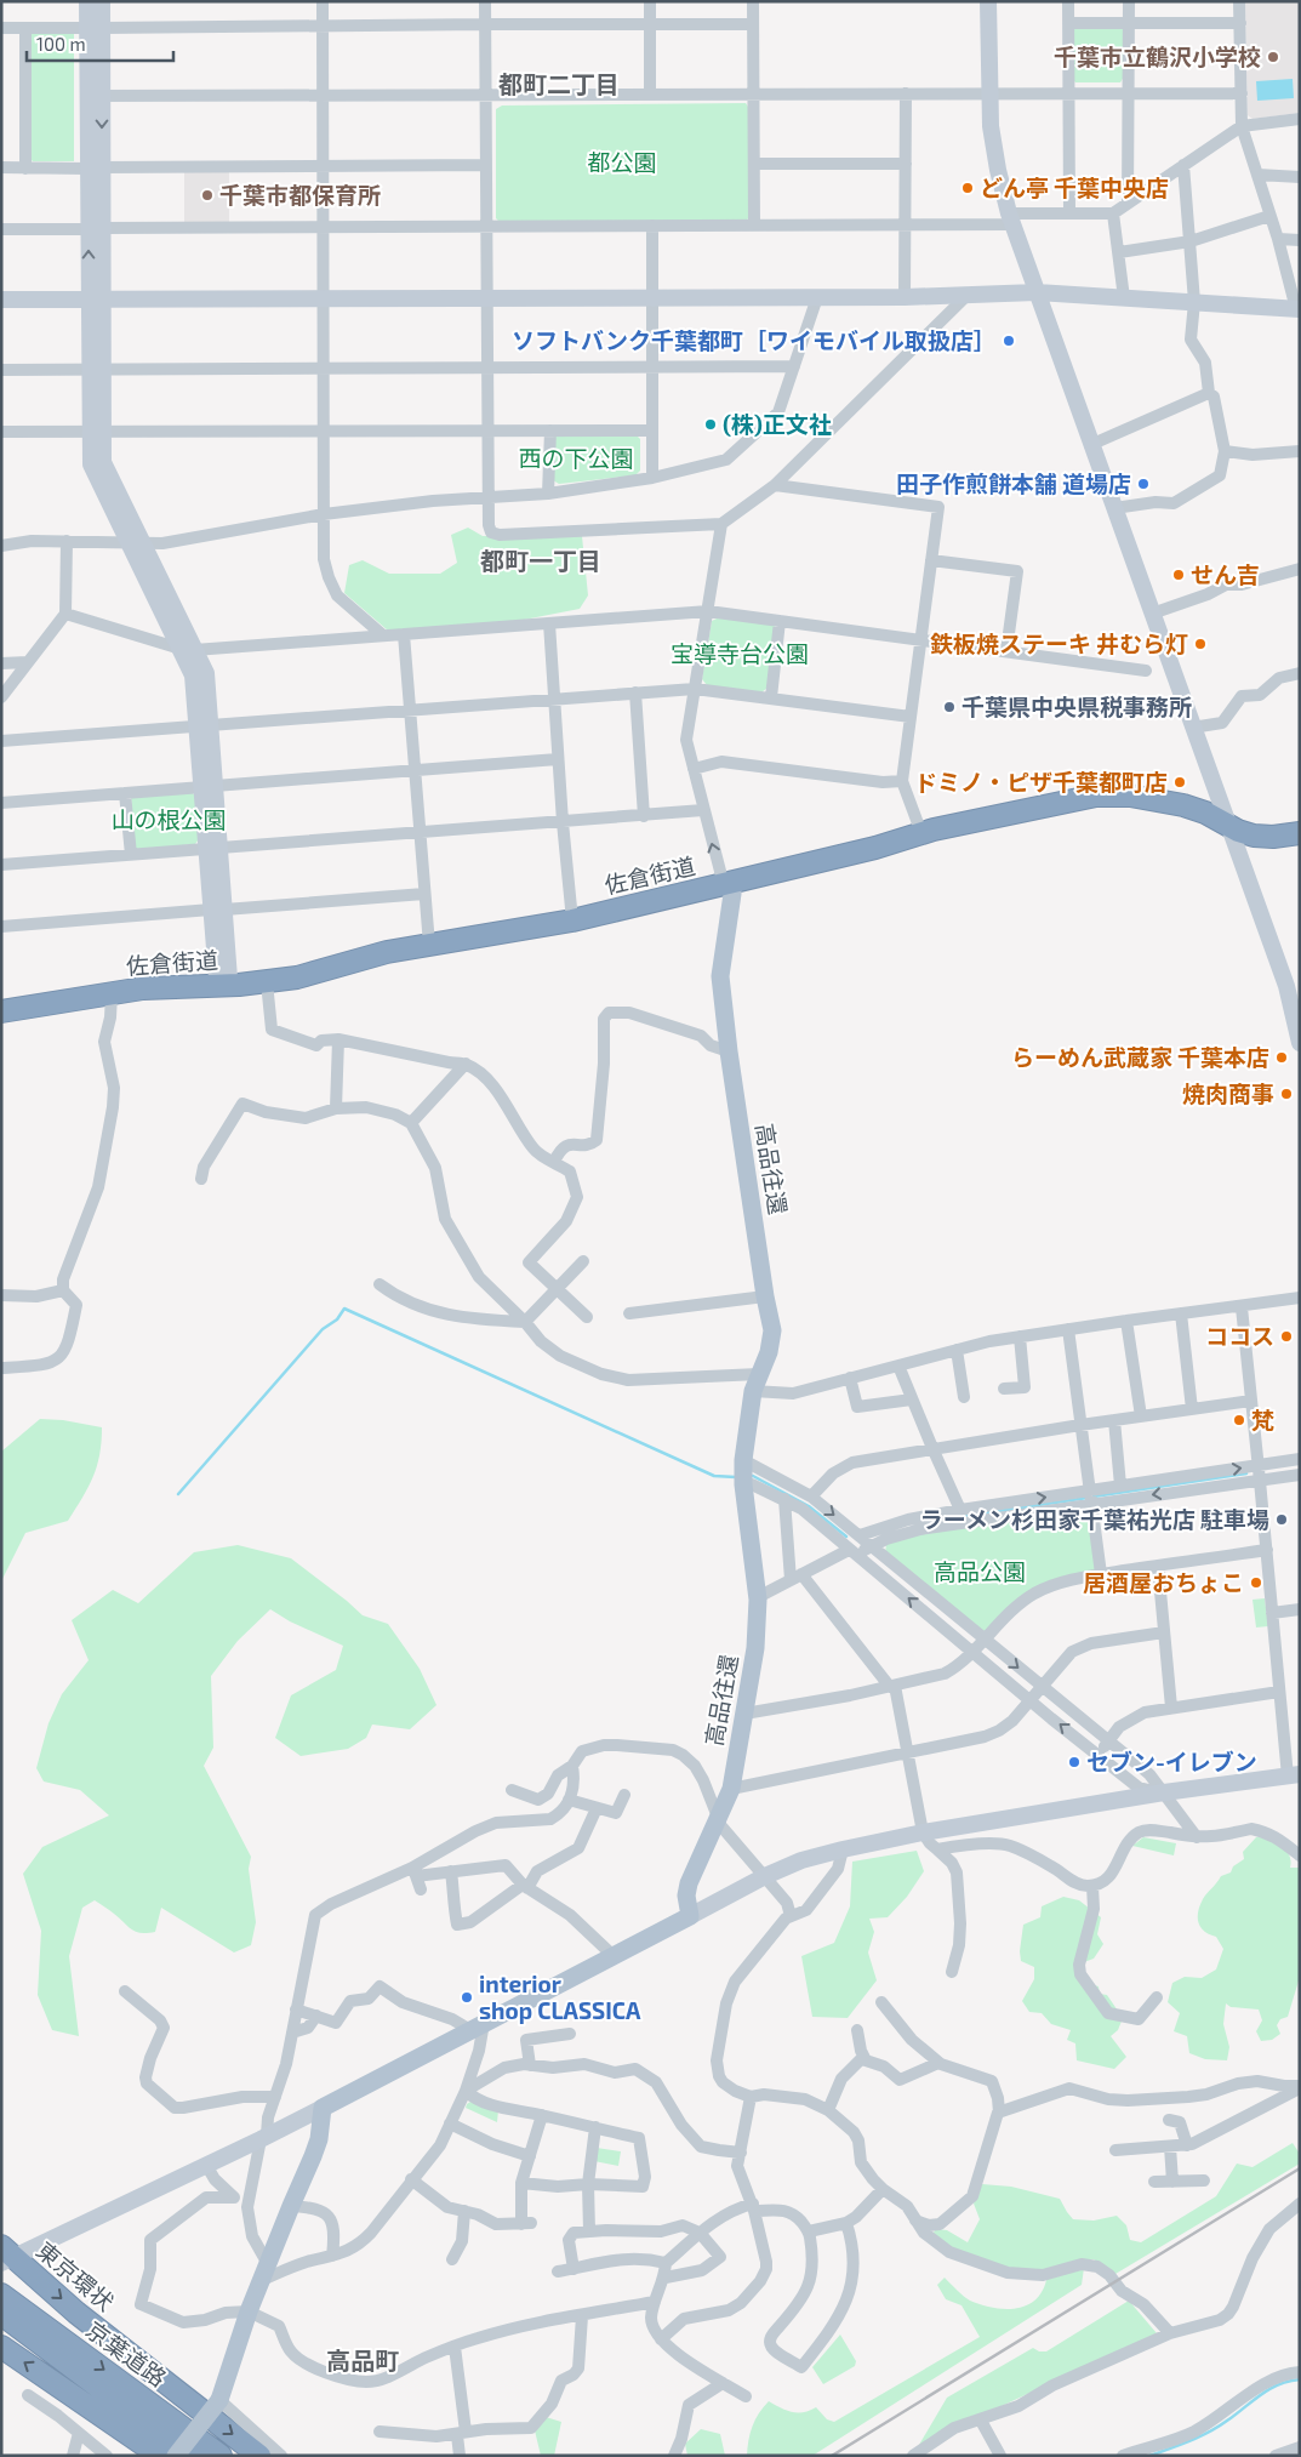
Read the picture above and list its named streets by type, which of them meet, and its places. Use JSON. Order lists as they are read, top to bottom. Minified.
{"streets":{"highway":["佐倉街道","東京環状","京葉道路"],"main road":["高品往還"]},"crossings":[["佐倉街道","高品往還"]],"districts":["都町二丁目","都町一丁目","高品町"],"parks":["都公園","西の下公園","宝導寺台公園","山の根公園","高品公園"],"places":["千葉市立鶴沢小学校","どん亭 千葉中央店","千葉市都保育所","ソフトバンク千葉都町［ワイモバイル取扱店］","(株)正文社","田子作煎餅本舗 道場店","せん吉","鉄板焼ステーキ 井むら灯","千葉県中央県税事務所","ドミノ・ピザ千葉都町店","らーめん武蔵家 千葉本店","焼肉商事","ココス","梵","ラーメン杉田家千葉祐光店 駐車場","居酒屋おちょこ","セブン-イレブン","interior shop CLASSICA"],"scale_bar":"100 m"}
